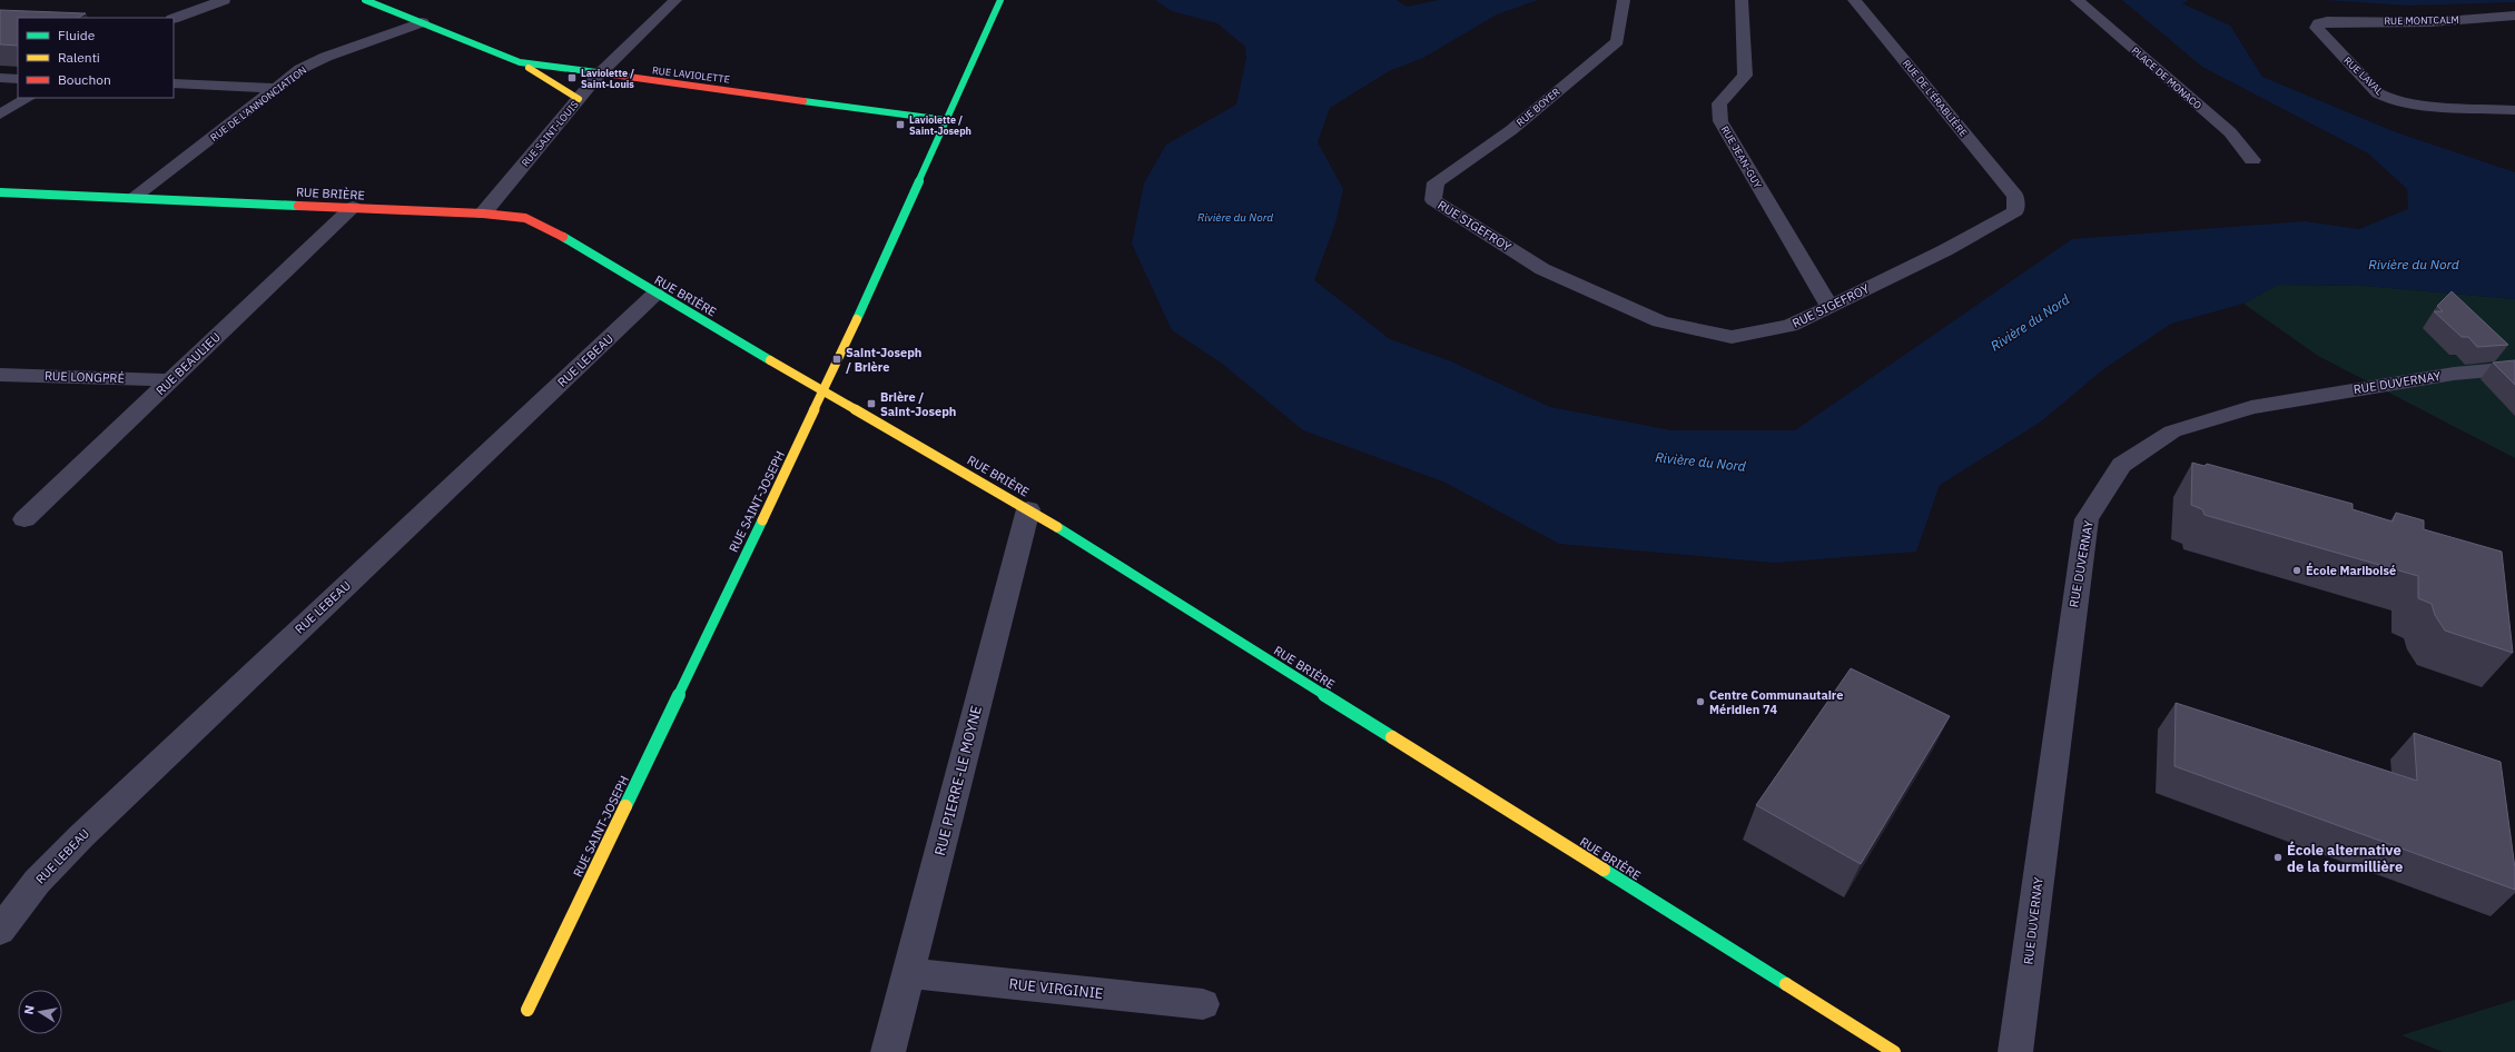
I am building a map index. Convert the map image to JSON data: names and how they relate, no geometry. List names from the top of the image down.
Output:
{
  "streets": {
    "street": [
      "RUE MONTCALM",
      "RUE LAVIOLETTE",
      "RUE LAVAL",
      "PLACE DE MONACO",
      "RUE DE L'ÉRABLIÈRE",
      "RUE DE L'ANNONCIATION",
      "RUE BOYER",
      "RUE SAINT-LOUIS",
      "RUE JEAN-GUY",
      "RUE BRIÈRE",
      "RUE SIGEFROY",
      "RUE LEBEAU",
      "RUE BEAULIEU",
      "RUE LONGPRÉ",
      "RUE DUVERNAY",
      "RUE SAINT-JOSEPH",
      "RUE PIERRE-LE MOYNE",
      "RUE VIRGINIE"
    ]
  },
  "crossings": [
    ["RUE MONTCALM", "RUE LAVAL"],
    ["RUE LAVIOLETTE", "RUE DE L'ANNONCIATION"],
    ["RUE LAVIOLETTE", "RUE SAINT-LOUIS"],
    ["RUE LAVIOLETTE", "RUE SAINT-JOSEPH"],
    ["RUE DE L'ÉRABLIÈRE", "RUE SIGEFROY"],
    ["RUE DE L'ANNONCIATION", "RUE BRIÈRE"],
    ["RUE BOYER", "RUE SIGEFROY"],
    ["RUE SAINT-LOUIS", "RUE BRIÈRE"],
    ["RUE JEAN-GUY", "RUE SIGEFROY"],
    ["RUE BRIÈRE", "RUE LEBEAU"],
    ["RUE BRIÈRE", "RUE BEAULIEU"],
    ["RUE BRIÈRE", "RUE SAINT-JOSEPH"],
    ["RUE BRIÈRE", "RUE PIERRE-LE MOYNE"],
    ["RUE BEAULIEU", "RUE LONGPRÉ"],
    ["RUE PIERRE-LE MOYNE", "RUE VIRGINIE"]
  ],
  "water": ["Rivière du Nord"],
  "places": {
    "transit": [
      "Laviolette / Saint-Louis",
      "Laviolette / Saint-Joseph",
      "Saint-Joseph / Brière",
      "Brière / Saint-Joseph"
    ],
    "other": ["École Mariboisé", "Centre Communautaire Méridien 74", "École alternative de la fourmillière"]
  },
  "legend": ["Fluide", "Ralenti", "Bouchon"],
  "north": "left"
}
